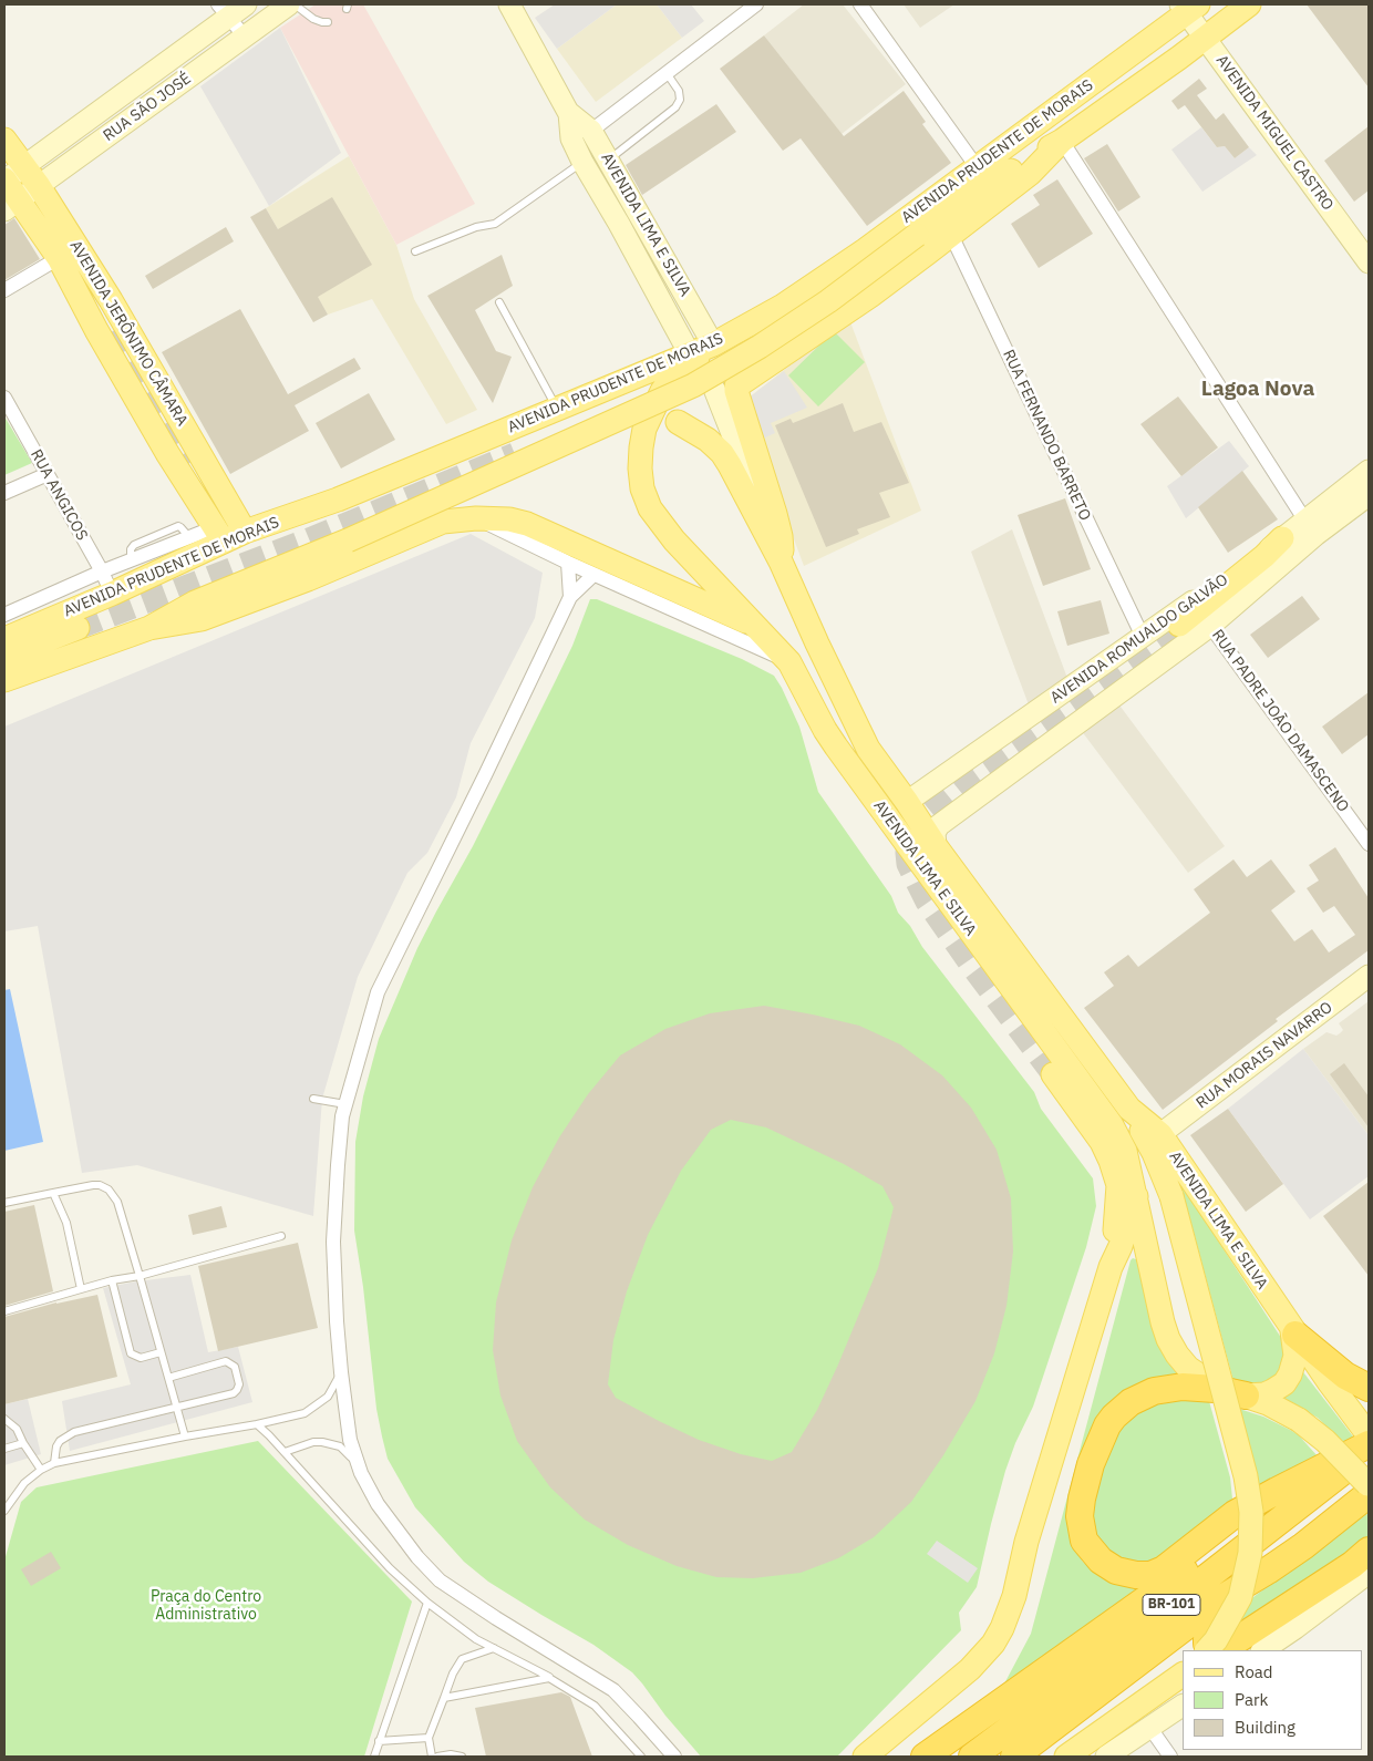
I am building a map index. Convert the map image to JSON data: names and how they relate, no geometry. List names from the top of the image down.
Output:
{
  "streets": {
    "highway": ["BR-101"],
    "main road": [
      "RUA SÃO JOSÉ",
      "AVENIDA MIGUEL CASTRO",
      "AVENIDA PRUDENTE DE MORAIS",
      "AVENIDA LIMA E SILVA",
      "AVENIDA JERÔNIMO CÂMARA",
      "AVENIDA ROMUALDO GALVÃO",
      "RUA MORAIS NAVARRO"
    ],
    "street": ["RUA FERNANDO BARRETO", "RUA ANGICOS", "RUA PADRE JOÃO DAMASCENO"]
  },
  "crossings": [
    ["RUA SÃO JOSÉ", "AVENIDA JERÔNIMO CÂMARA"],
    ["AVENIDA MIGUEL CASTRO", "AVENIDA PRUDENTE DE MORAIS"],
    ["AVENIDA PRUDENTE DE MORAIS", "AVENIDA LIMA E SILVA"],
    ["AVENIDA PRUDENTE DE MORAIS", "AVENIDA JERÔNIMO CÂMARA"],
    ["AVENIDA PRUDENTE DE MORAIS", "RUA ANGICOS"],
    ["AVENIDA LIMA E SILVA", "AVENIDA ROMUALDO GALVÃO"],
    ["AVENIDA LIMA E SILVA", "RUA MORAIS NAVARRO"],
    ["AVENIDA LIMA E SILVA", "BR-101"],
    ["RUA FERNANDO BARRETO", "AVENIDA ROMUALDO GALVÃO"],
    ["AVENIDA ROMUALDO GALVÃO", "RUA PADRE JOÃO DAMASCENO"]
  ],
  "districts": ["Lagoa Nova"],
  "parks": ["Praça do Centro Administrativo"],
  "legend": ["Road", "Park", "Building"]
}
